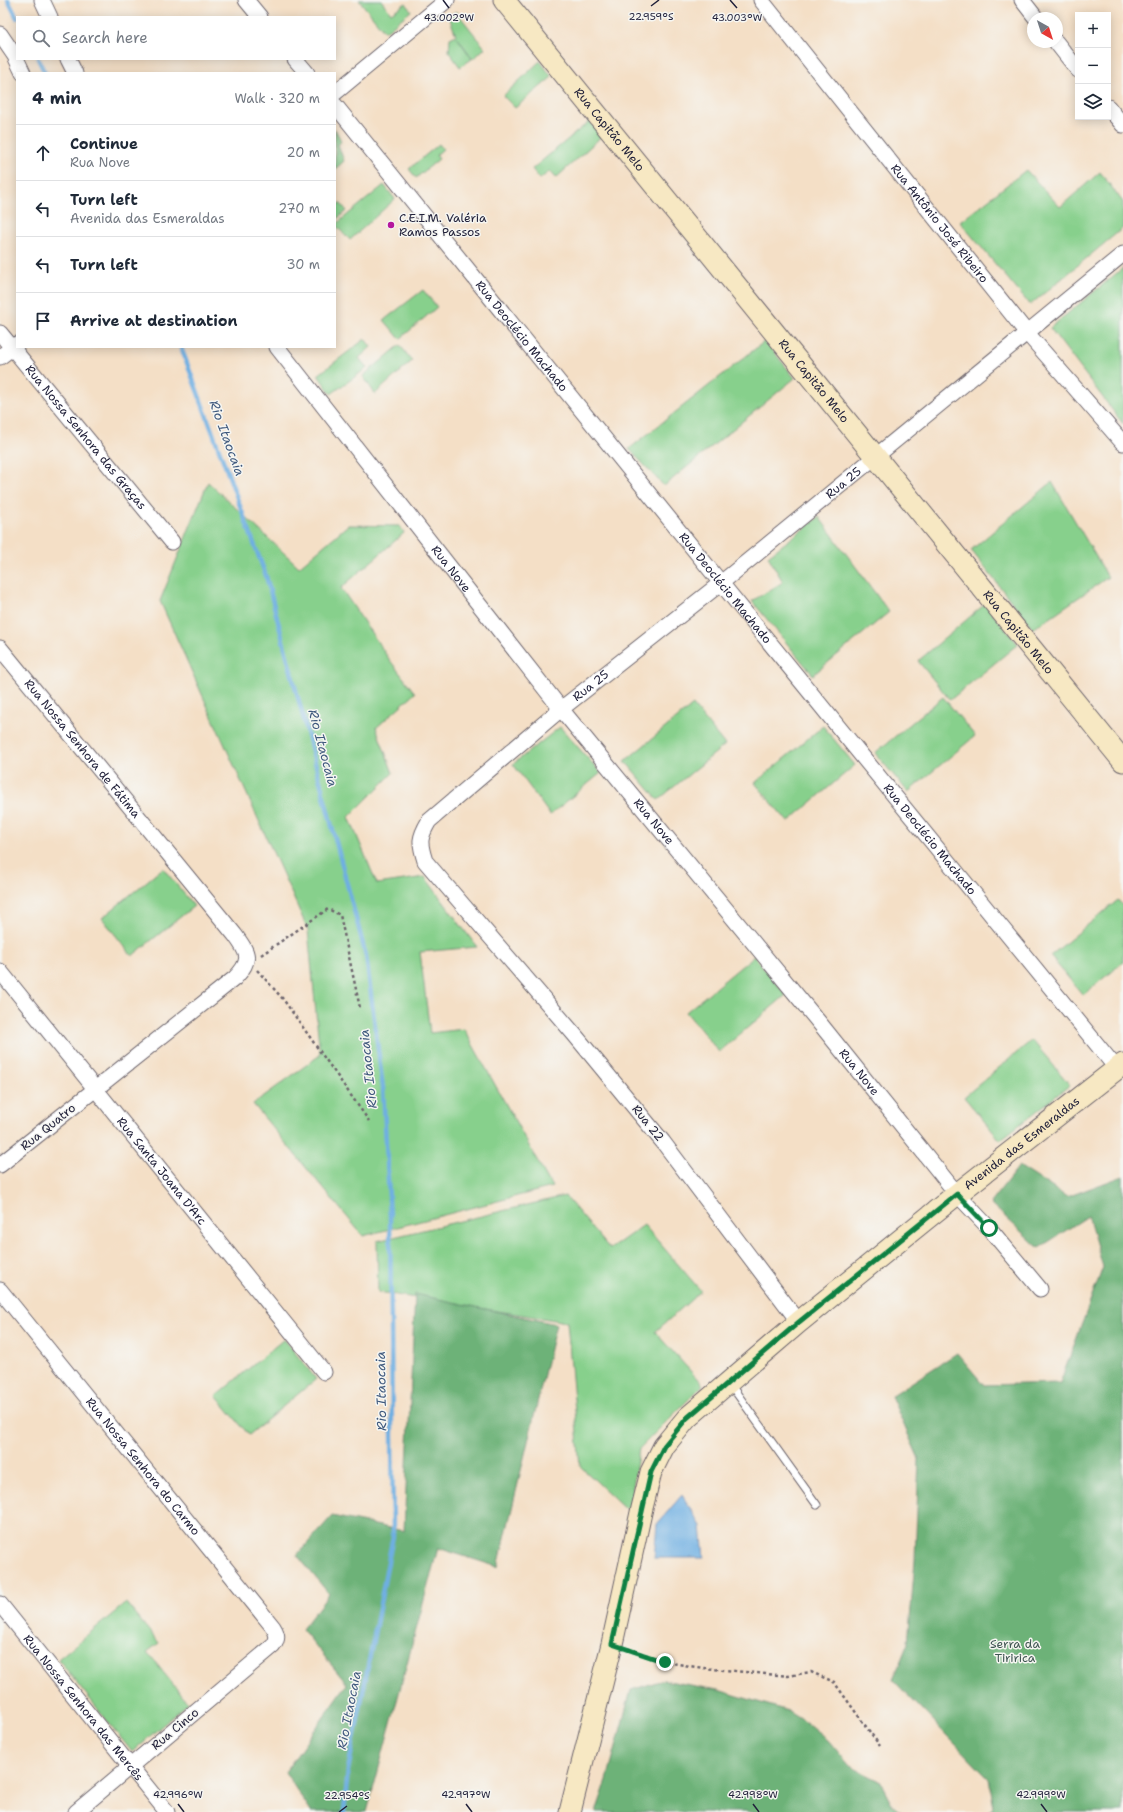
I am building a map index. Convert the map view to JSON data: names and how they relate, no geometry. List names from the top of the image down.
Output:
{
  "streets": {
    "main road": ["Rua Capitão Melo", "Avenida das Esmeraldas"],
    "street": [
      "Rua Antônio José Ribeiro",
      "Rua Deoclécio Machado",
      "Rua Nossa Senhora das Graças",
      "Rua 25",
      "Rua Nove",
      "Rua Nossa Senhora de Fátima",
      "Rua 22",
      "Rua Quatro",
      "Rua Santa Joana D'Arc",
      "Rua Nossa Senhora do Carmo",
      "Rua Nossa Senhora das Mercês",
      "Rua Cinco"
    ]
  },
  "crossings": [
    ["Rua Capitão Melo", "Rua 25"],
    ["Rua Antônio José Ribeiro", "Rua 25"],
    ["Rua Deoclécio Machado", "Rua 25"],
    ["Rua Deoclécio Machado", "Avenida das Esmeraldas"],
    ["Rua 25", "Rua Nove"],
    ["Rua 25", "Rua 22"],
    ["Rua Nove", "Avenida das Esmeraldas"],
    ["Rua Nossa Senhora de Fátima", "Rua Quatro"],
    ["Rua 22", "Avenida das Esmeraldas"],
    ["Rua Quatro", "Rua Santa Joana D'Arc"],
    ["Rua Nossa Senhora do Carmo", "Rua Cinco"],
    ["Rua Nossa Senhora das Mercês", "Rua Cinco"]
  ],
  "water": ["Rio Itaocaia"],
  "parks": ["Serra da Tiririca"],
  "places": ["C.E.I.M. Valéria Ramos Passos"],
  "north": "bottom right",
  "page": {
    "map_buttons": ["+", "−"],
    "search": "Search here",
    "heading": ["4 min", "Walk · 320 m"],
    "list": [
      ["Continue", "Rua Nove", "20 m"],
      ["Turn left", "Avenida das Esmeraldas", "270 m"],
      ["Turn left", "30 m"],
      "Arrive at destination"
    ]
  },
  "coordinates": [
    "22.959°S",
    "43.003°W",
    "43.002°W",
    "42.996°W",
    "42.997°W",
    "42.998°W",
    "42.999°W",
    "22.954°S"
  ]
}
